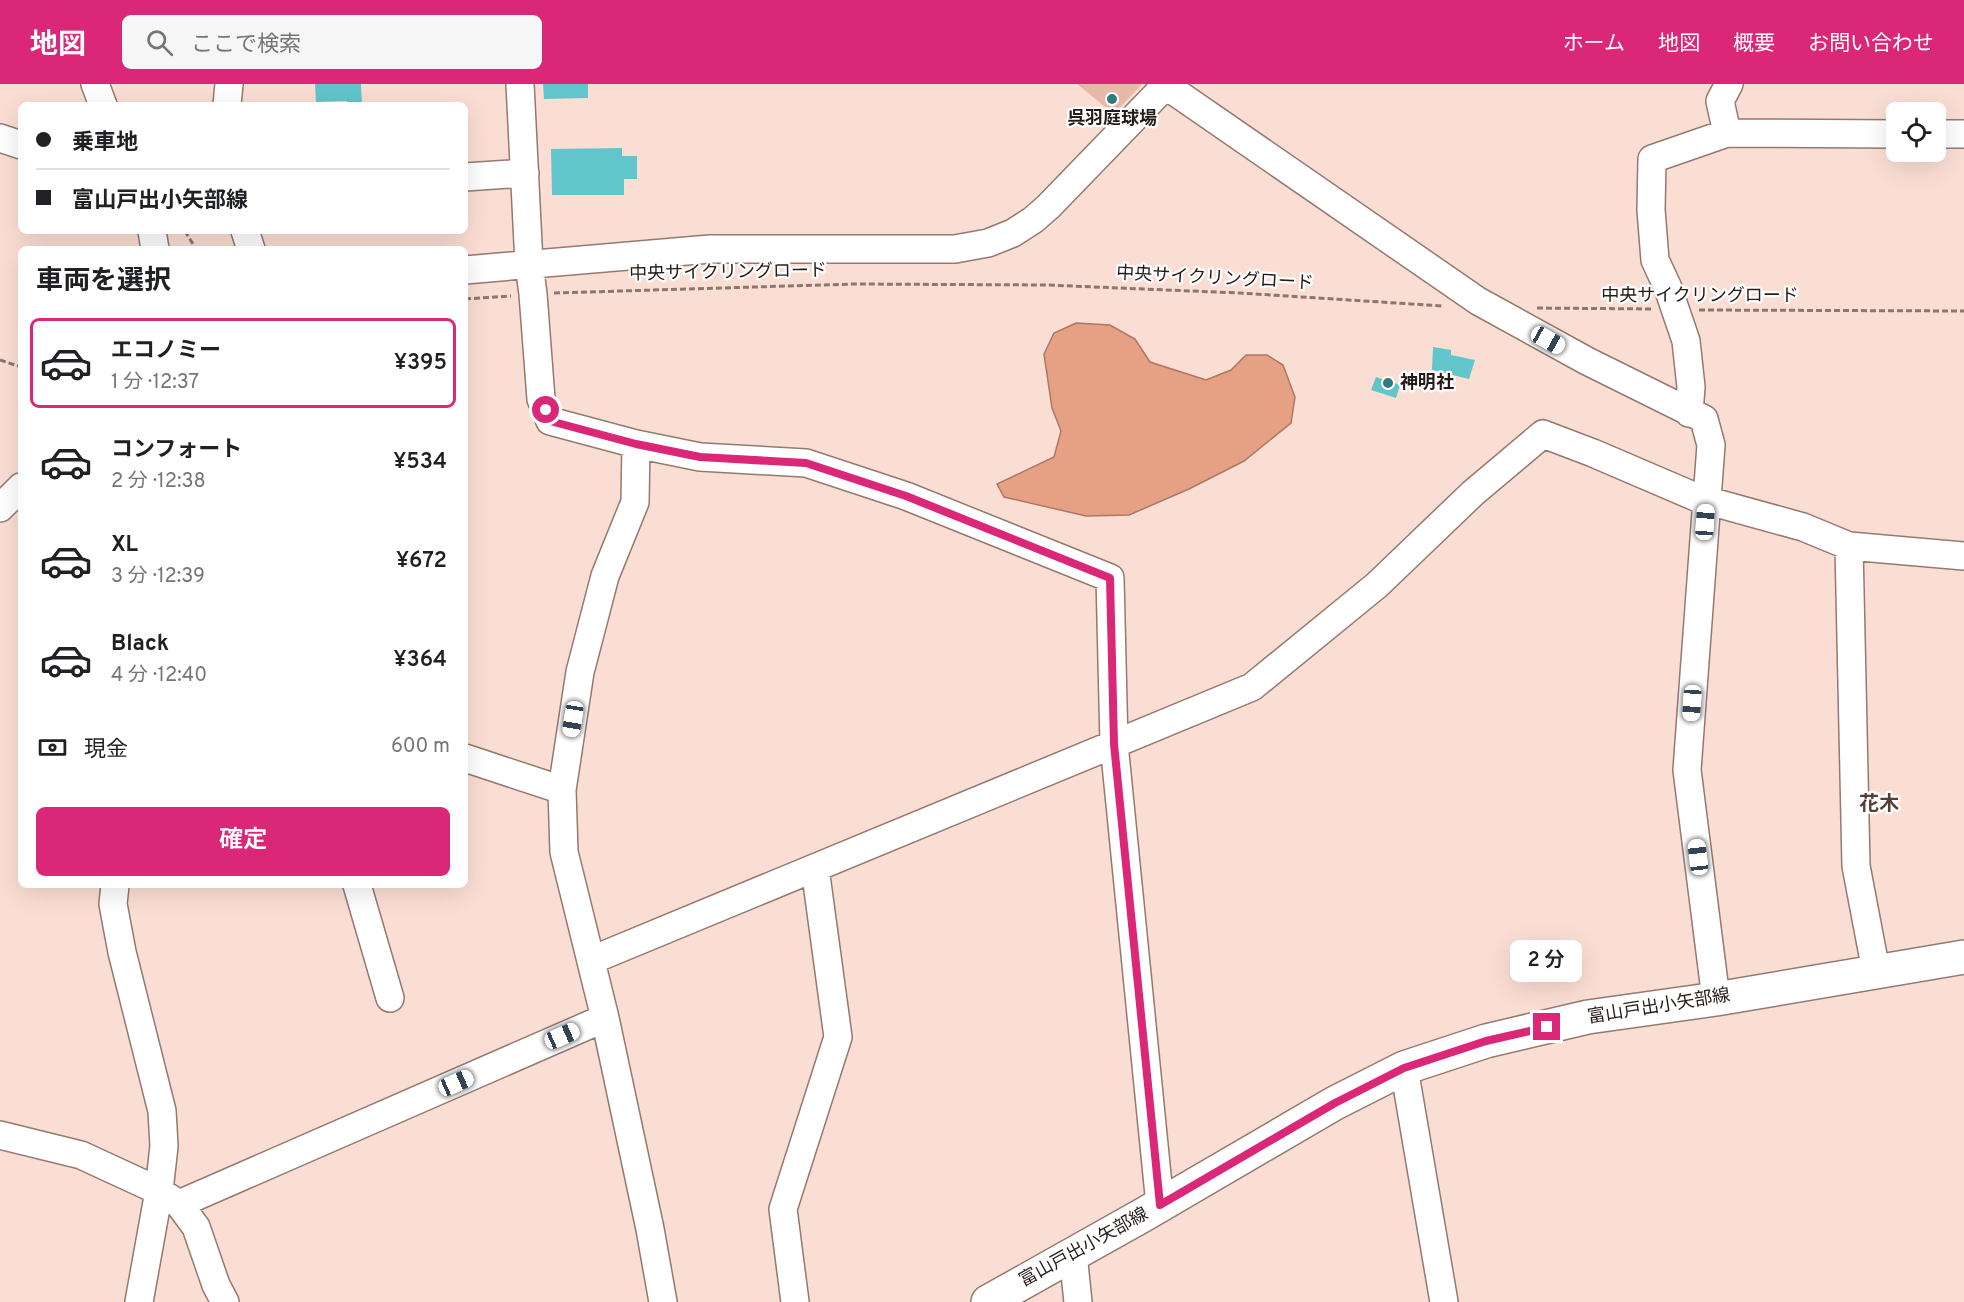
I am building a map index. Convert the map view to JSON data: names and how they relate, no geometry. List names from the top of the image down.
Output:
{
  "streets": {
    "main road": ["富山戸出小矢部線"],
    "path": ["中央サイクリングロード"]
  },
  "districts": ["花木"],
  "places": ["呉羽庭球場", "神明社"],
  "page": {
    "header": "地図",
    "search": "ここで検索",
    "nav": [
      "ホーム",
      "地図",
      "概要",
      "お問い合わせ"
    ],
    "banner": ["乗車地", "富山戸出小矢部線"],
    "heading": "車両を選択",
    "list": [
      {
        "name": "エコノミー",
        "note": "1 分 · 12:37",
        "value": "¥395"
      },
      {
        "name": "コンフォート",
        "note": "2 分 · 12:38",
        "value": "¥534"
      },
      {
        "name": "XL",
        "note": "3 分 · 12:39",
        "value": "¥672"
      },
      {
        "name": "Black",
        "note": "4 分 · 12:40",
        "value": "¥364"
      }
    ],
    "pay": ["現金", "600 m"],
    "buttons": "確定",
    "bubble": "2 分"
  }
}
